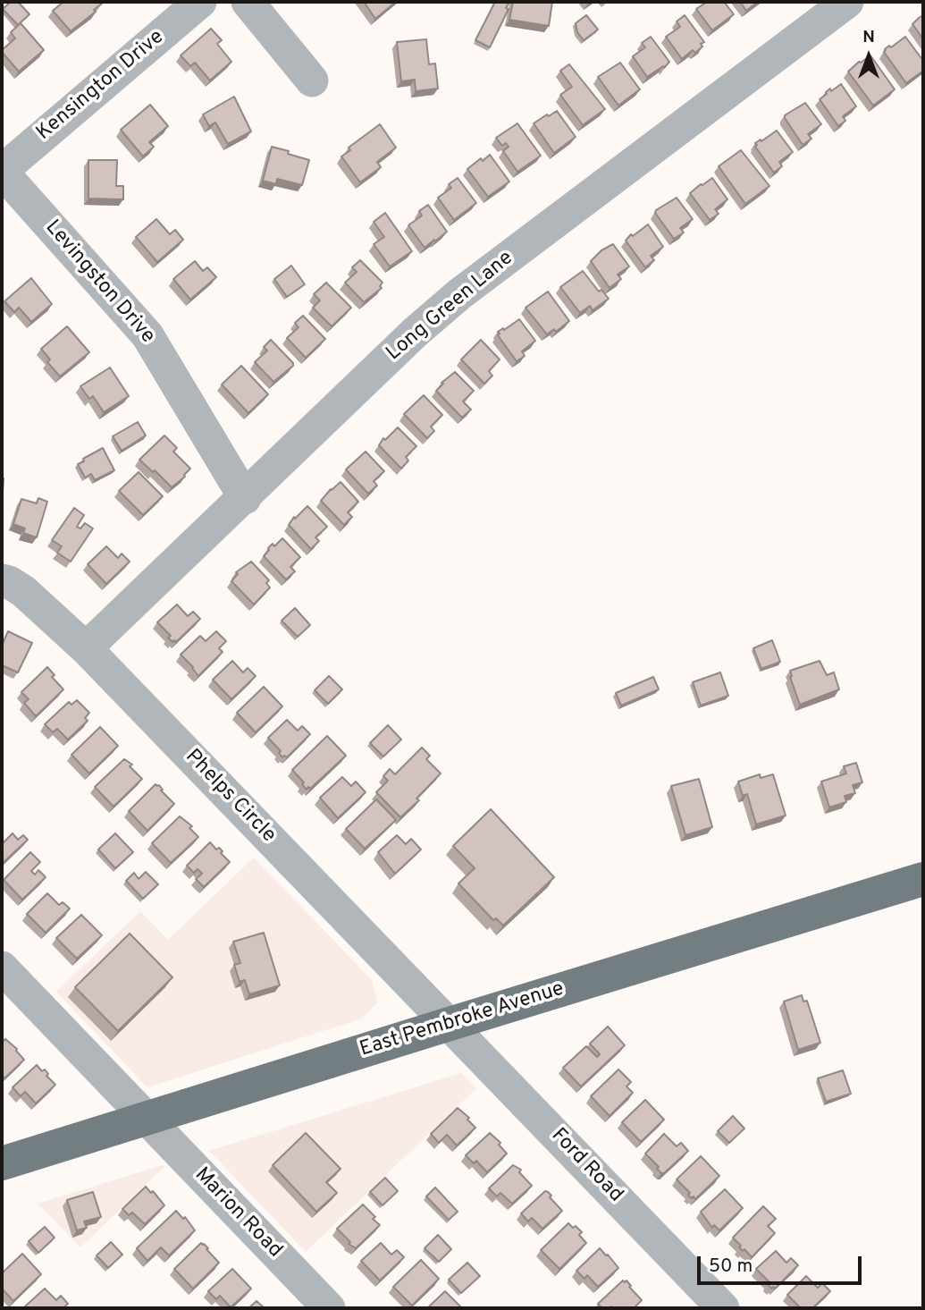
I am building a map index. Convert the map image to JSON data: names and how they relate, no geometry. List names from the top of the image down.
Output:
{
  "streets": {
    "main road": ["East Pembroke Avenue"],
    "street": [
      "Kensington Drive",
      "Levingston Drive",
      "Long Green Lane",
      "Phelps Circle",
      "Ford Road",
      "Marion Road"
    ]
  },
  "crossings": [
    ["Kensington Drive", "Levingston Drive"],
    ["Levingston Drive", "Long Green Lane"],
    ["Long Green Lane", "Phelps Circle"],
    ["Phelps Circle", "East Pembroke Avenue"],
    ["Phelps Circle", "Ford Road"],
    ["East Pembroke Avenue", "Ford Road"],
    ["East Pembroke Avenue", "Marion Road"]
  ],
  "scale_bar": "50 m",
  "north": "top"
}
